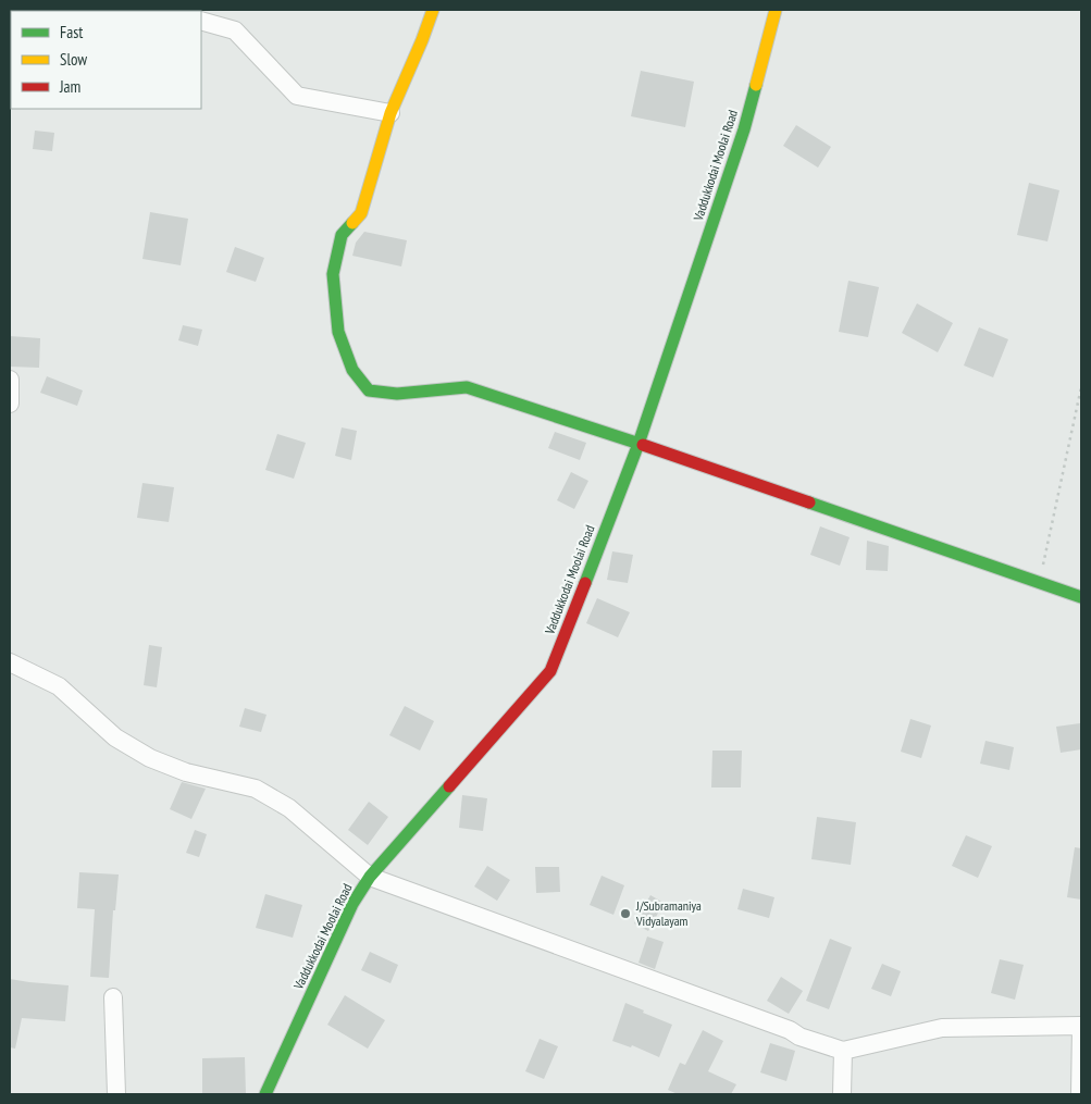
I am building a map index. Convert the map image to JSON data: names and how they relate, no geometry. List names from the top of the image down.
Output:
{
  "streets": {
    "street": ["Vaddukkodai Moolai Road"]
  },
  "places": ["J/Subramaniya Vidyalayam"],
  "legend": ["Fast", "Slow", "Jam"]
}
